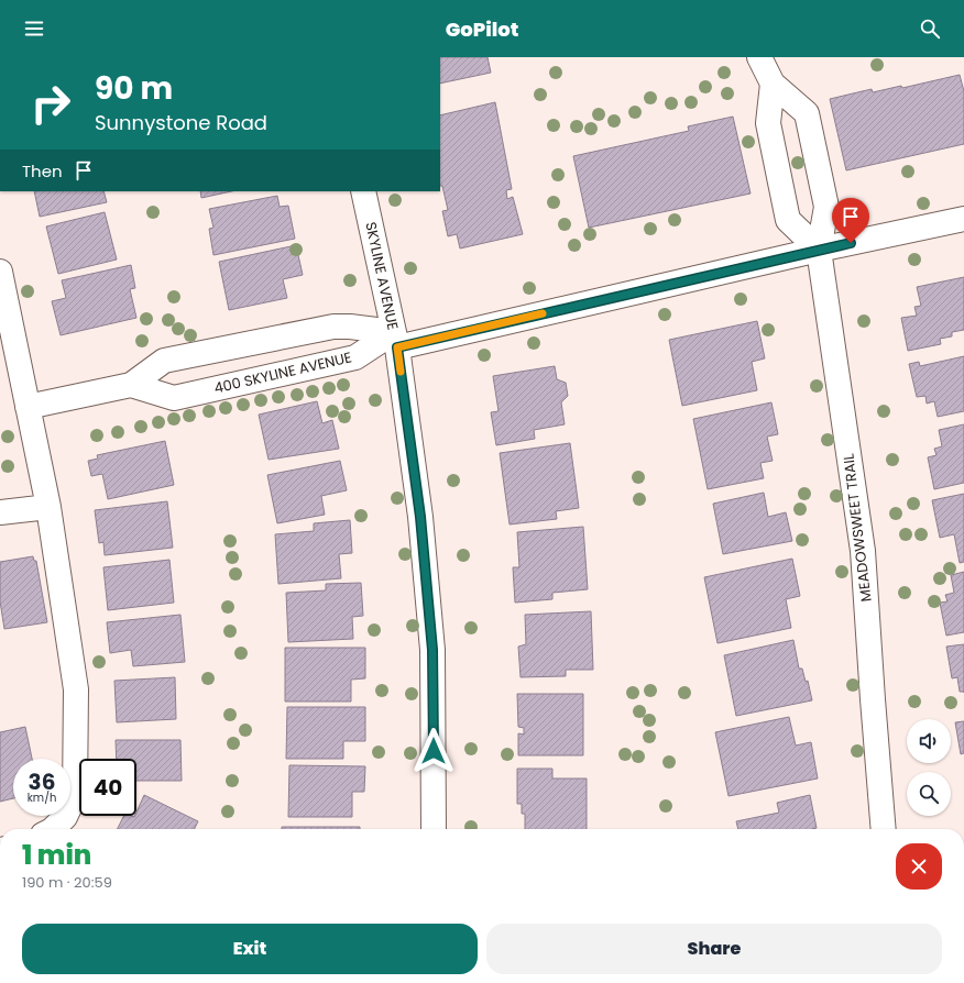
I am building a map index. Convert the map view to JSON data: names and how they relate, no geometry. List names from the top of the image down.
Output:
{
  "streets": {
    "street": ["SKYLINE AVENUE", "400 SKYLINE AVENUE", "MEADOWSWEET TRAIL"]
  },
  "crossings": [
    ["SKYLINE AVENUE", "400 SKYLINE AVENUE"]
  ],
  "page": {
    "header": "GoPilot",
    "turn": ["90 m", "Sunnystone Road"],
    "then": "Then",
    "speed": "36 km/h",
    "limit": "40",
    "heading": ["1 min", "190 m · 20:59"],
    "buttons": ["Exit", "Share"]
  }
}
